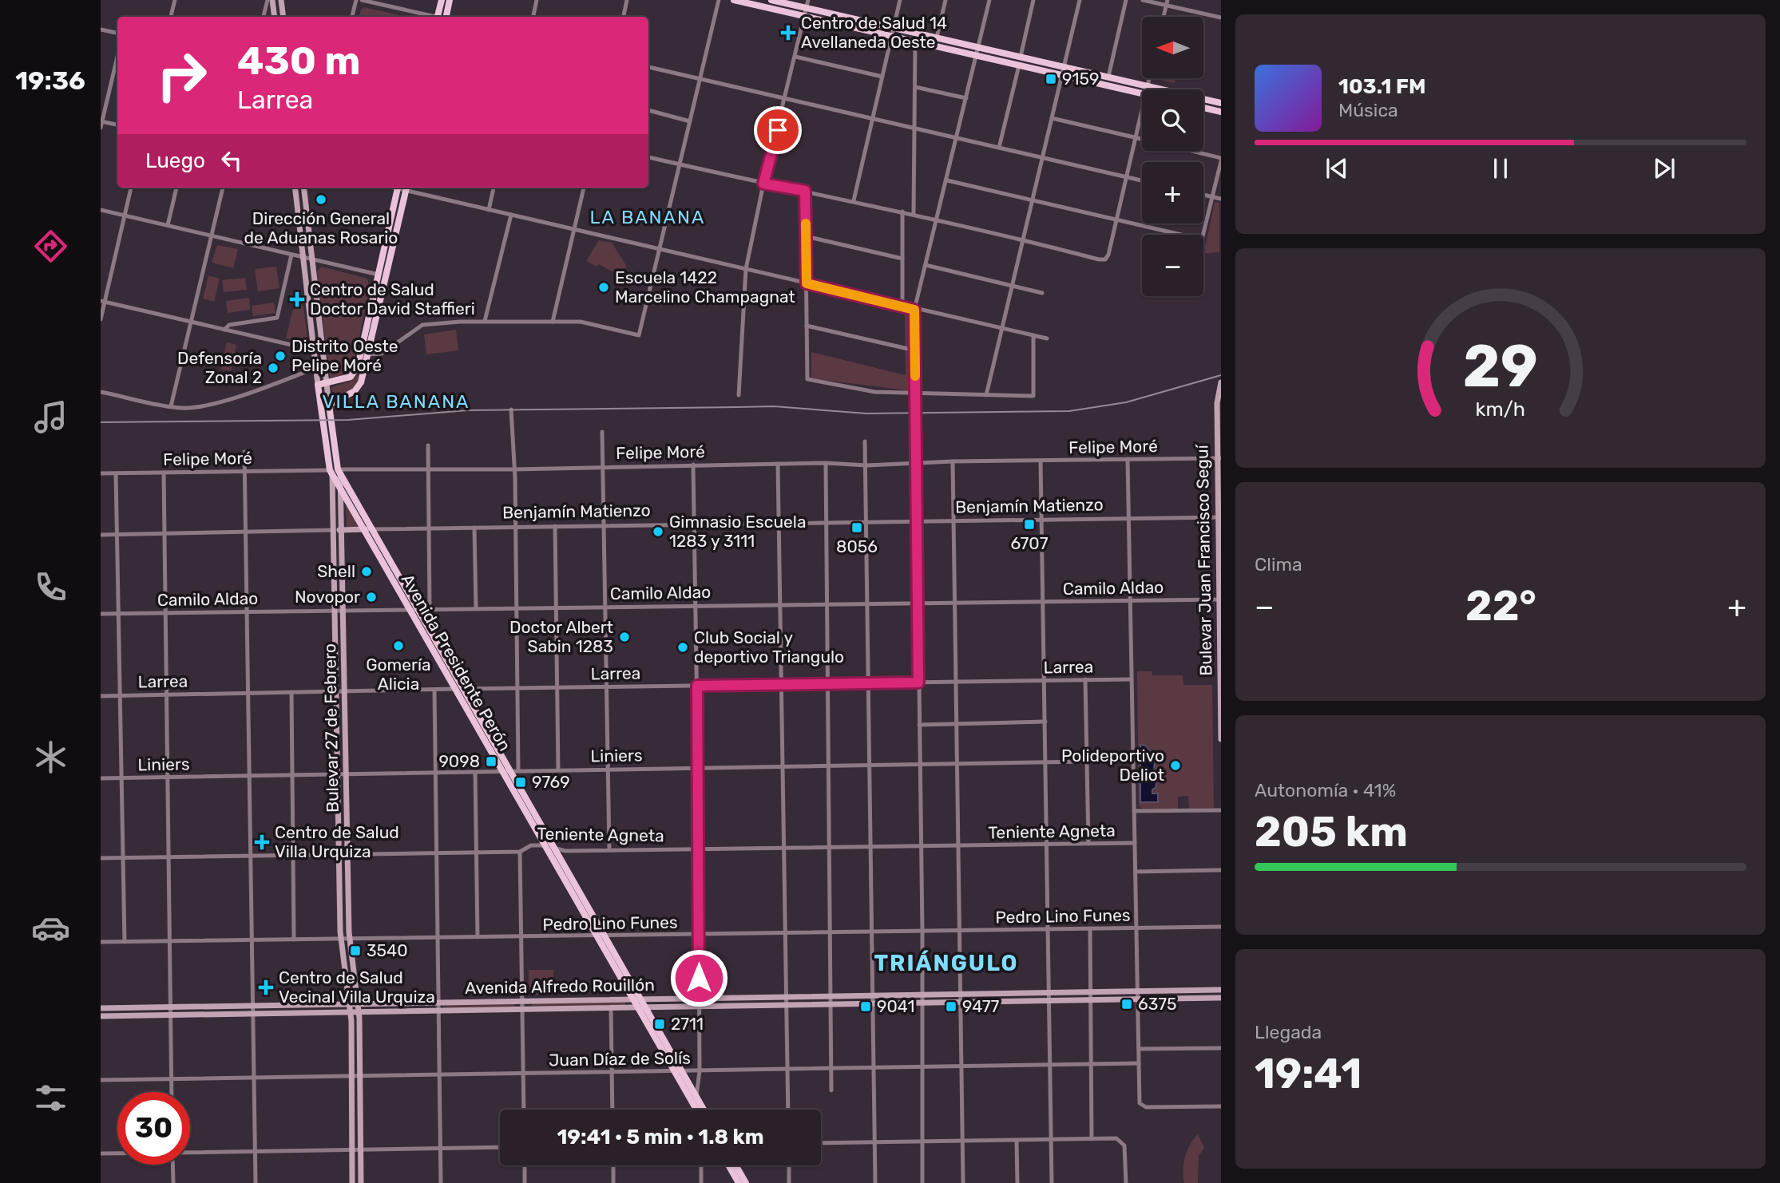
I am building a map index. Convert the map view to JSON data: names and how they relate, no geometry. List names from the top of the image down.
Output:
{
  "streets": {
    "main road": [
      "Benjamín Matienzo",
      "Bulevar Juan Francisco Seguí",
      "Avenida Presidente Perón",
      "Bulevar 27 de Febrero",
      "Avenida Alfredo Rouillón"
    ],
    "street": [
      "Felipe Moré",
      "Camilo Aldao",
      "Larrea",
      "Liniers",
      "Teniente Agneta",
      "Pedro Lino Funes",
      "Juan Díaz de Solís"
    ]
  },
  "crossings": [
    ["Felipe Moré", "Bulevar Juan Francisco Seguí"],
    ["Felipe Moré", "Avenida Presidente Perón"],
    ["Felipe Moré", "Bulevar 27 de Febrero"],
    ["Benjamín Matienzo", "Bulevar Juan Francisco Seguí"],
    ["Benjamín Matienzo", "Avenida Presidente Perón"],
    ["Benjamín Matienzo", "Bulevar 27 de Febrero"],
    ["Bulevar Juan Francisco Seguí", "Camilo Aldao"],
    ["Camilo Aldao", "Avenida Presidente Perón"],
    ["Camilo Aldao", "Bulevar 27 de Febrero"],
    ["Avenida Presidente Perón", "Larrea"],
    ["Avenida Presidente Perón", "Bulevar 27 de Febrero"],
    ["Avenida Presidente Perón", "Liniers"],
    ["Avenida Presidente Perón", "Teniente Agneta"],
    ["Avenida Presidente Perón", "Pedro Lino Funes"],
    ["Avenida Presidente Perón", "Avenida Alfredo Rouillón"],
    ["Avenida Presidente Perón", "Juan Díaz de Solís"],
    ["Larrea", "Bulevar 27 de Febrero"],
    ["Bulevar 27 de Febrero", "Liniers"],
    ["Bulevar 27 de Febrero", "Teniente Agneta"],
    ["Bulevar 27 de Febrero", "Pedro Lino Funes"],
    ["Bulevar 27 de Febrero", "Avenida Alfredo Rouillón"],
    ["Bulevar 27 de Febrero", "Juan Díaz de Solís"]
  ],
  "districts": ["LA BANANA", "VILLA BANANA", "TRIÁNGULO"],
  "places": {
    "health": [
      "Centro de Salud 14 Avellaneda Oeste",
      "Centro de Salud Doctor David Staffieri",
      "Centro de Salud Villa Urquiza",
      "Centro de Salud Vecinal Villa Urquiza"
    ],
    "transit": [
      "9159",
      "6707",
      "8056",
      "9098",
      "9769",
      "3540",
      "6375",
      "9041",
      "9477",
      "2711"
    ],
    "other": [
      "Dirección General de Aduanas Rosario",
      "Escuela 1422 Marcelino Champagnat",
      "Distrito Oeste Pelipe Moré",
      "Defensoría Zonal 2",
      "Gimnasio Escuela 1283 y 3111",
      "Shell",
      "Novopor",
      "Doctor Albert Sabin 1283",
      "Gomería Alicia",
      "Club Social y deportivo Triangulo",
      "Polideportivo Deliot"
    ]
  },
  "north": "left",
  "page": {
    "tabs": "19:36",
    "map_buttons": ["+", "−"],
    "turn": ["430 m", "Larrea"],
    "song": ["103.1 FM", "Música"],
    "then": "Luego",
    "tile": [
      "Clima",
      ["Autonomía · 41%", "205 km"],
      ["Llegada", "19:41"]
    ],
    "heat": ["−", "22°", "+"],
    "limit": "30",
    "trip": "19:41 · 5 min · 1.8 km",
    "gauge": ["29", "km/h"]
  }
}
